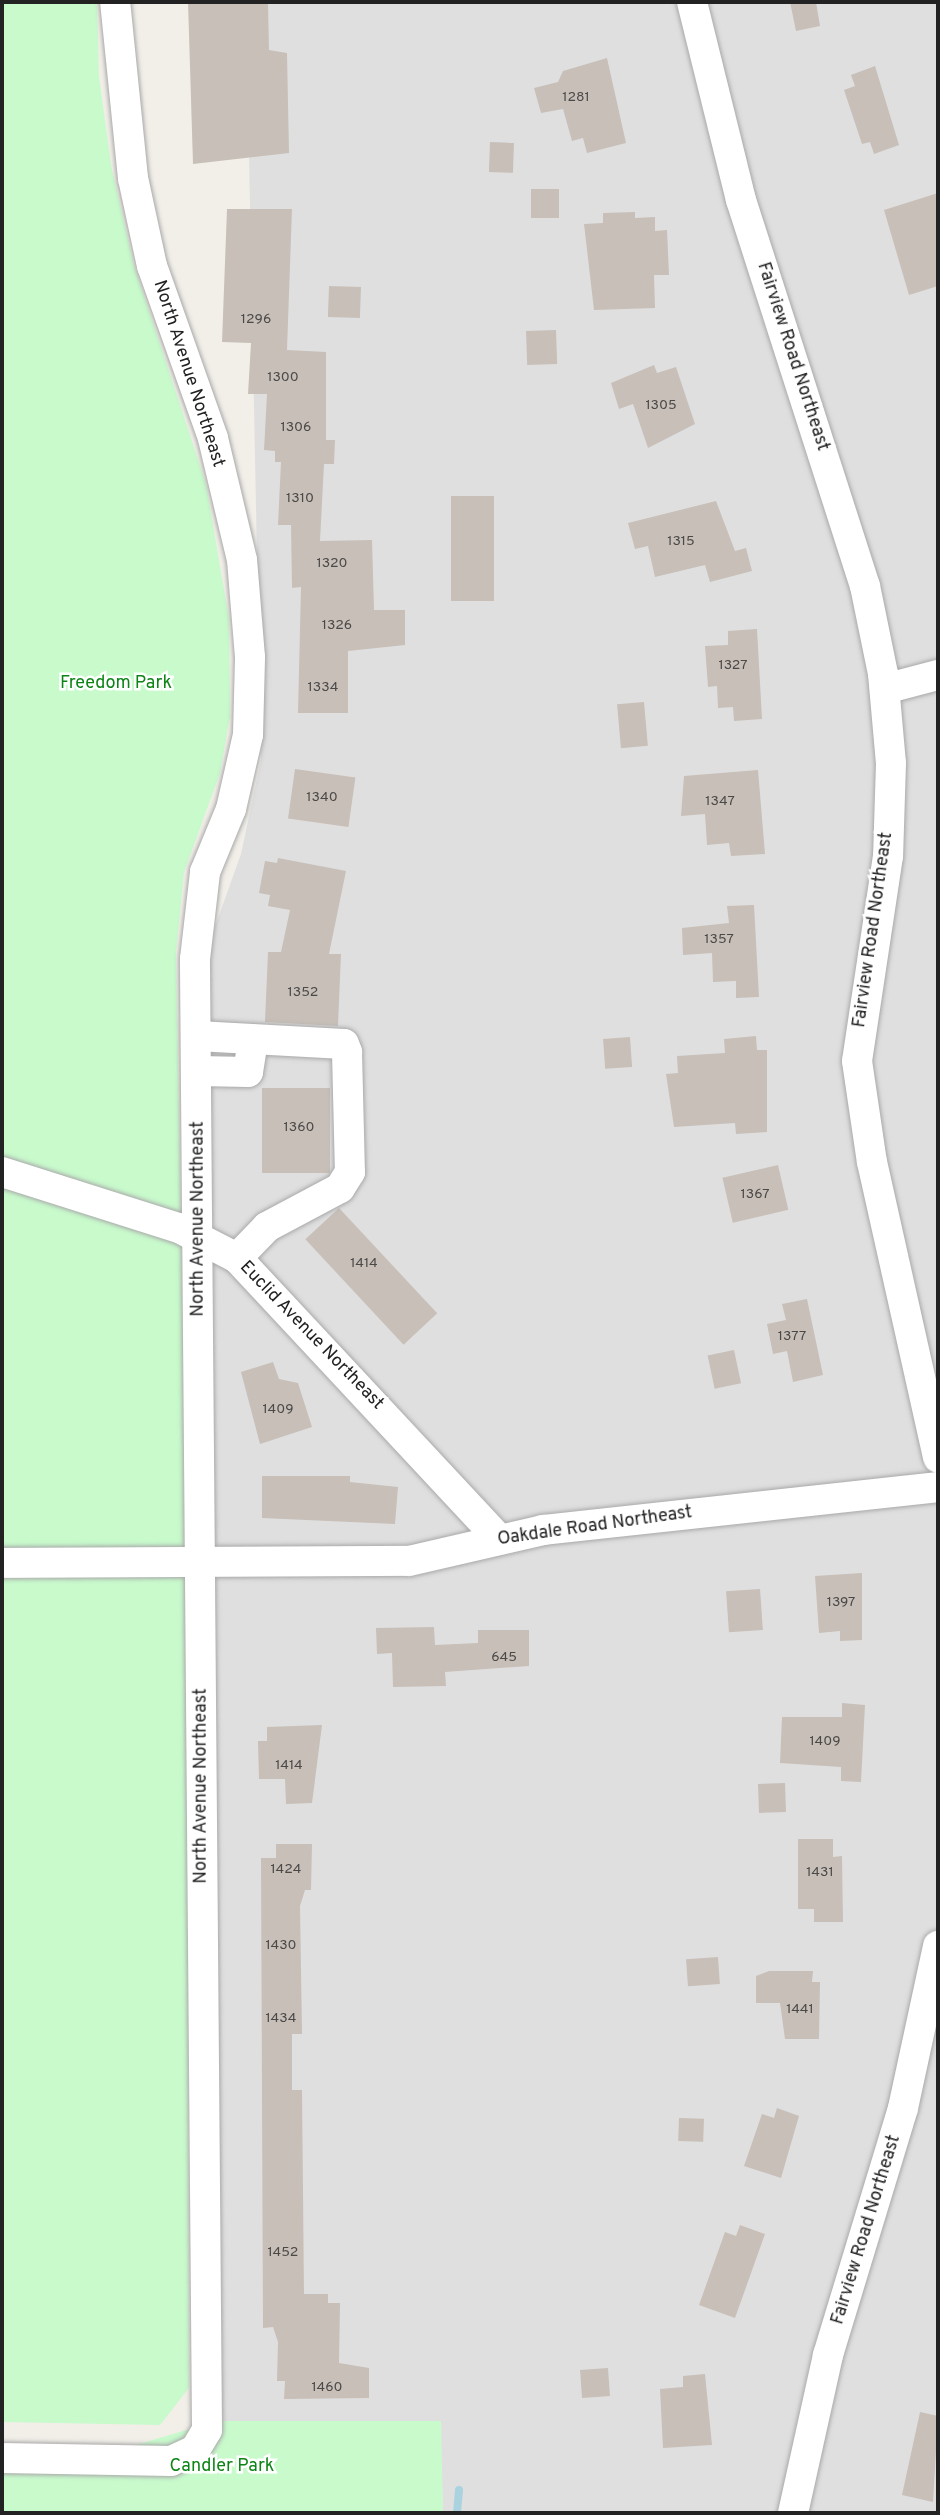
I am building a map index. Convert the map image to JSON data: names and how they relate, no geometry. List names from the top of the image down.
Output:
{
  "streets": {
    "street": [
      "Fairview Road Northeast",
      "North Avenue Northeast",
      "Euclid Avenue Northeast",
      "Oakdale Road Northeast"
    ]
  },
  "crossings": [
    ["North Avenue Northeast", "Euclid Avenue Northeast"],
    ["North Avenue Northeast", "Oakdale Road Northeast"],
    ["Euclid Avenue Northeast", "Oakdale Road Northeast"]
  ],
  "parks": ["Freedom Park", "Candler Park"],
  "house_numbers": [
    "1281",
    "1296",
    "1300",
    "1305",
    "1306",
    "1310",
    "1315",
    "1320",
    "1326",
    "1327",
    "1334",
    "1340",
    "1347",
    "1357",
    "1352",
    "1360",
    "1367",
    "1414",
    "1377",
    "1409",
    "1397",
    "645",
    "1409",
    "1414",
    "1424",
    "1431",
    "1430",
    "1441",
    "1434",
    "1452",
    "1460"
  ]
}
